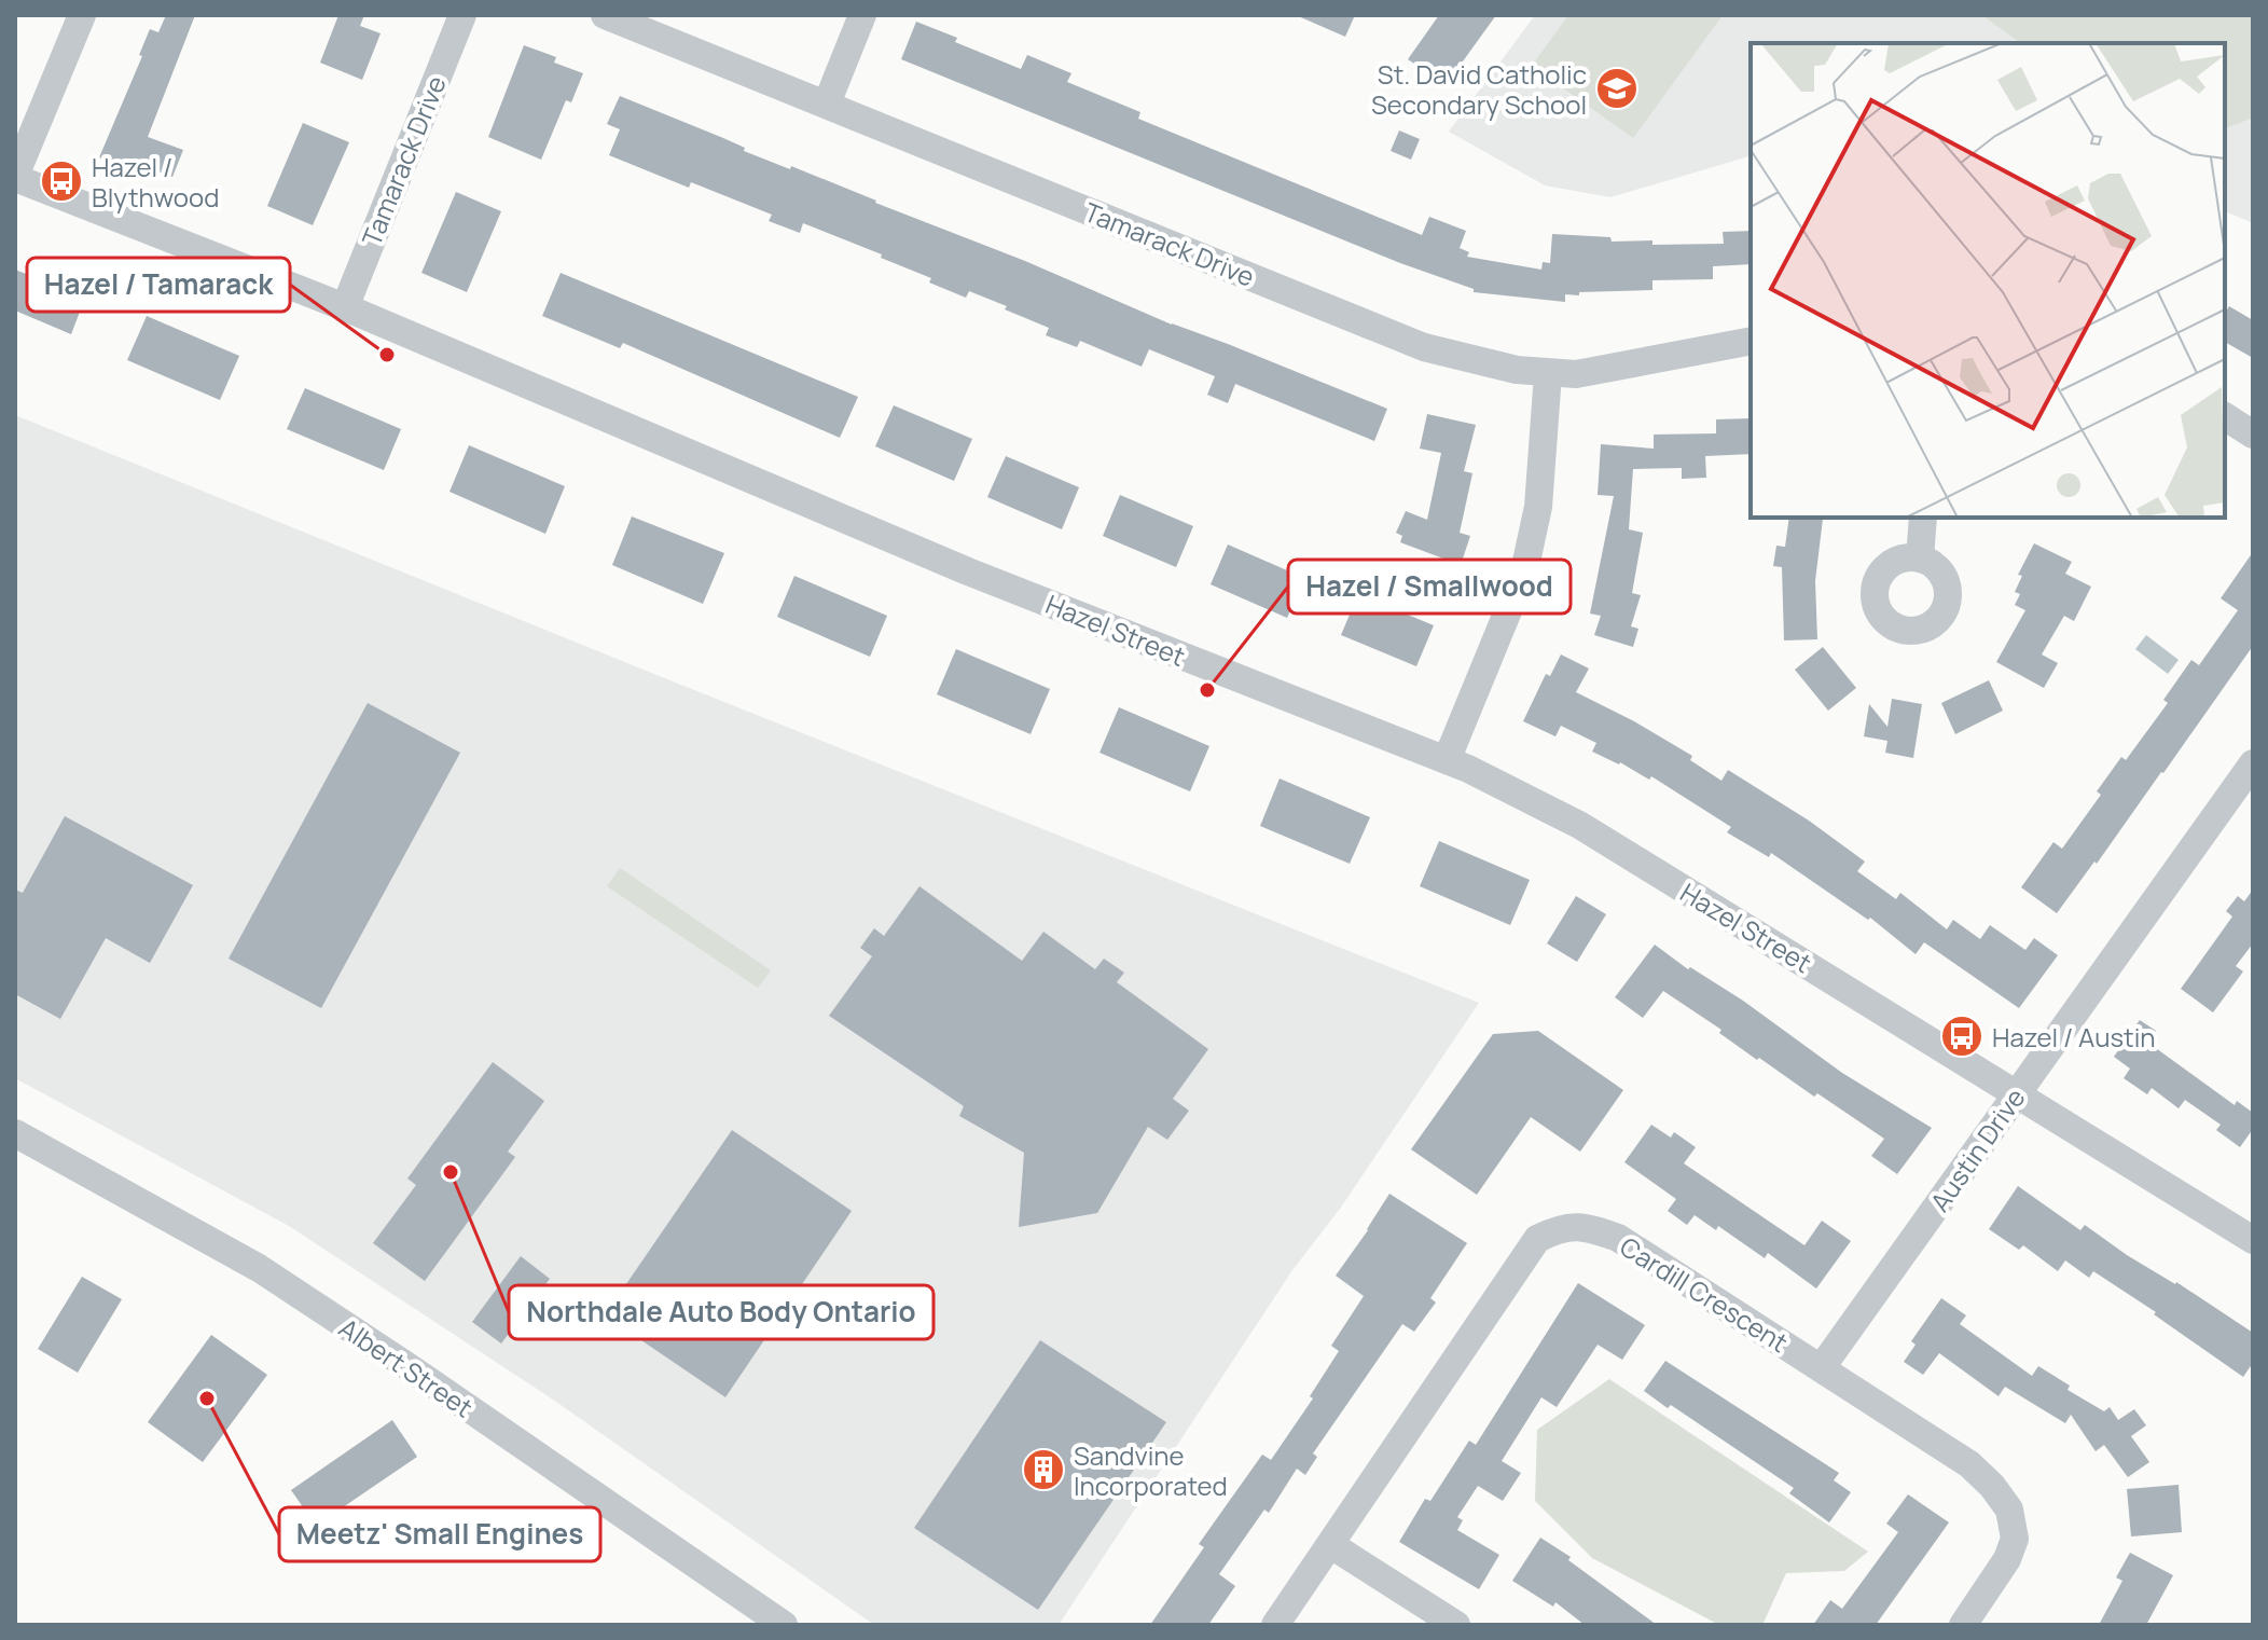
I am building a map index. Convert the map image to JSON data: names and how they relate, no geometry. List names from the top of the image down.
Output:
{
  "streets": {
    "street": [
      "Tamarack Drive",
      "Hazel Street",
      "Austin Drive",
      "Cardill Crescent",
      "Albert Street"
    ]
  },
  "crossings": [
    ["Tamarack Drive", "Hazel Street"],
    ["Hazel Street", "Austin Drive"],
    ["Austin Drive", "Cardill Crescent"]
  ],
  "places": {
    "school or university": ["St. David Catholic Secondary School"],
    "bus stop": ["Hazel / Blythwood", "Hazel / Austin"],
    "other": [
      "Hazel / Tamarack",
      "Hazel / Smallwood",
      "Northdale Auto Body Ontario",
      "Meetz' Small Engines"
    ],
    "building": ["Sandvine Incorporated"]
  }
}
